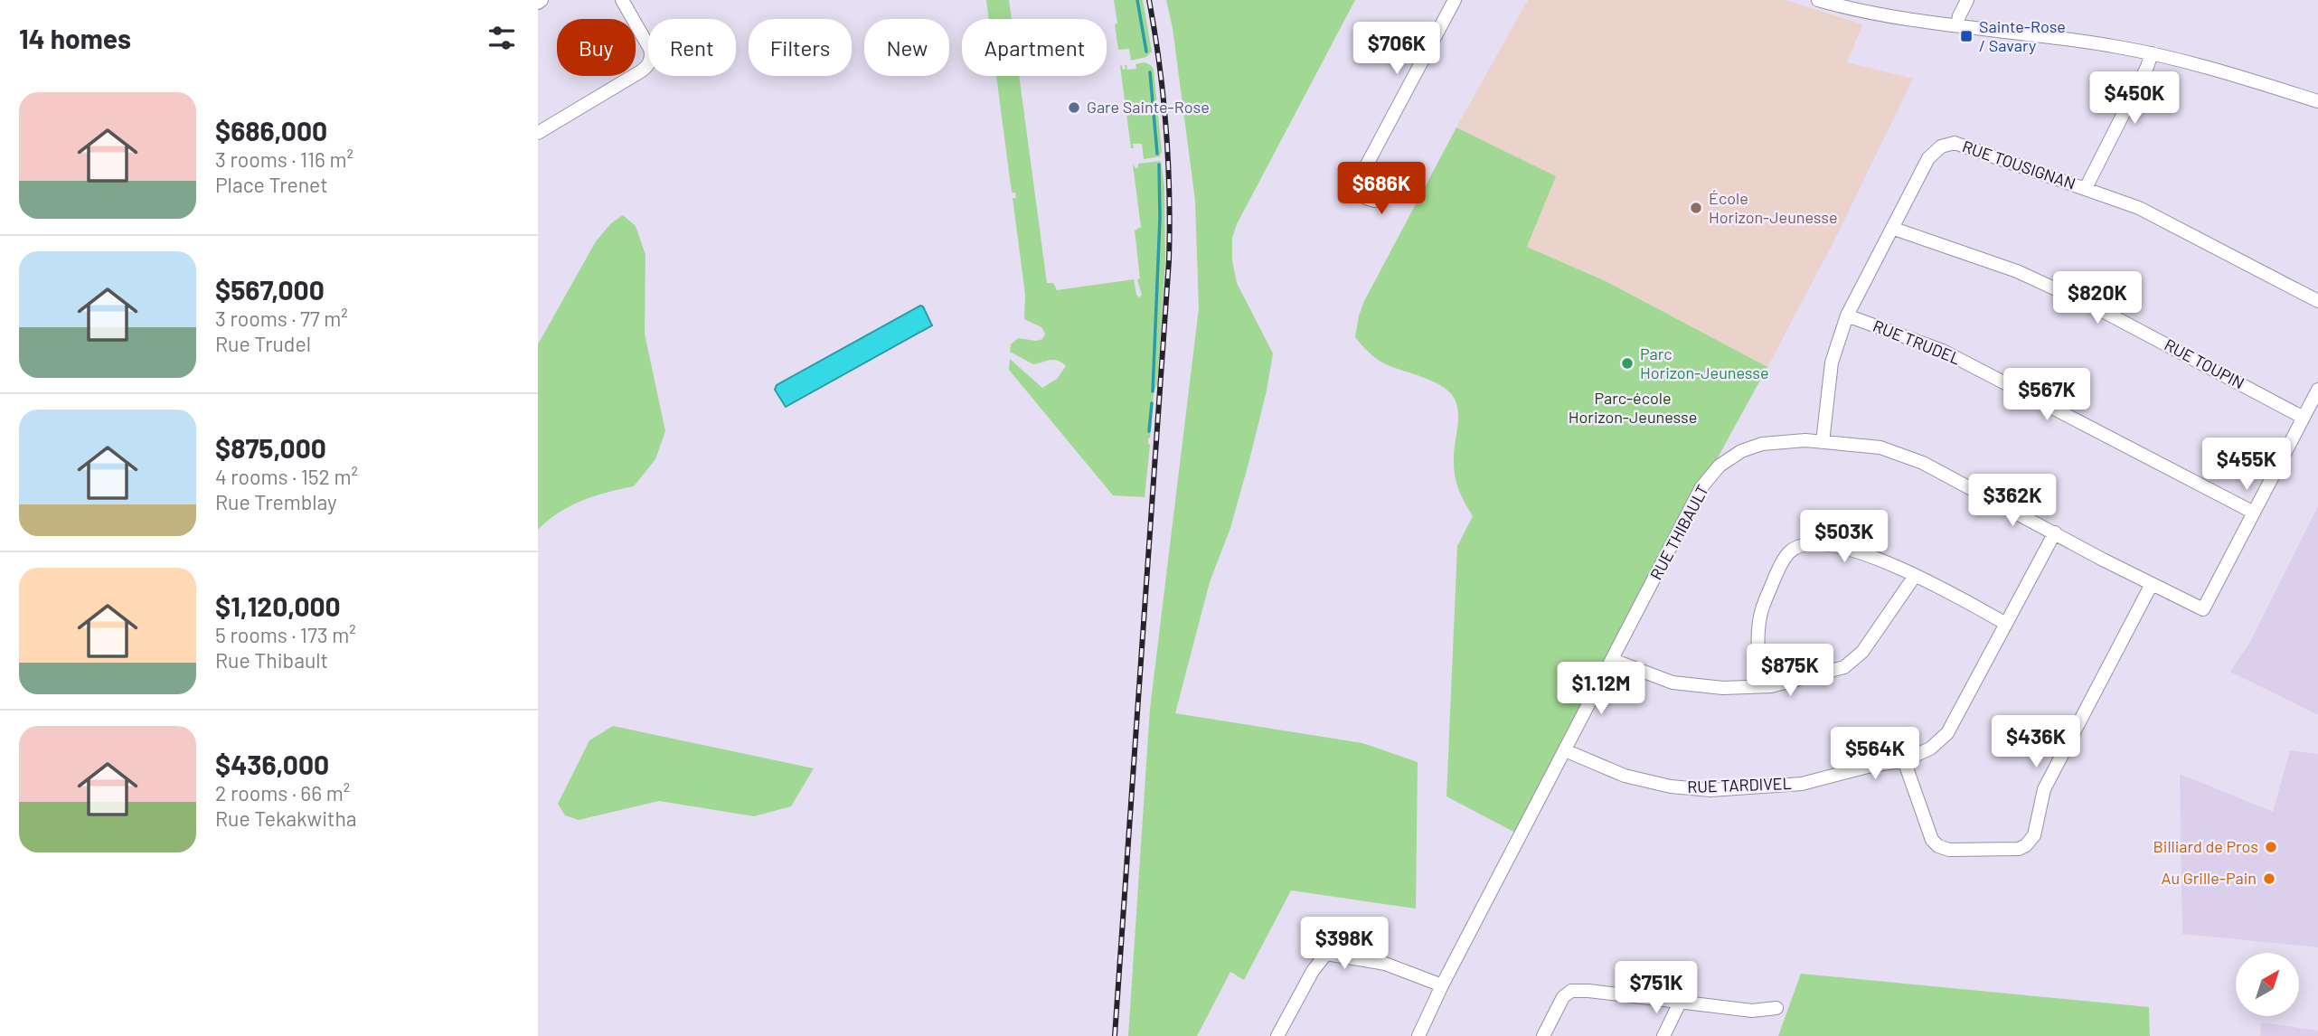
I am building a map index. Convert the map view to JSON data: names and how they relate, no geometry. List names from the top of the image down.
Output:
{
  "streets": {
    "street": [
      "RUE TOUSIGNAN",
      "RUE TRUDEL",
      "RUE TOUPIN",
      "RUE THIBAULT",
      "RUE TARDIVEL"
    ]
  },
  "crossings": [
    ["RUE TOUSIGNAN", "RUE TRUDEL"],
    ["RUE TOUSIGNAN", "RUE TOUPIN"],
    ["RUE TOUSIGNAN", "RUE THIBAULT"],
    ["RUE TRUDEL", "RUE THIBAULT"],
    ["RUE THIBAULT", "RUE TARDIVEL"]
  ],
  "parks": ["Parc-école Horizon-Jeunesse"],
  "places": {
    "transit": ["Sainte-Rose / Savary"],
    "other": [
      "Gare Sainte-Rose",
      "École Horizon-Jeunesse",
      "Parc Horizon-Jeunesse",
      "Billiard de Pros",
      "Au Grille-Pain"
    ]
  },
  "north": "top right",
  "page": {
    "heading": "14 homes",
    "chip": [
      "Buy",
      "Rent",
      "Filters",
      "New",
      "Apartment"
    ],
    "price": [
      "$706K",
      "$450K",
      "$686K",
      "$820K",
      "$567K",
      "$455K",
      "$362K",
      "$503K",
      "$875K",
      "$1.12M",
      "$436K",
      "$564K",
      "$398K",
      "$751K"
    ],
    "list": [
      {
        "name": "$686,000",
        "note": "3 rooms · 116 m² · Place Trenet"
      },
      {
        "name": "$567,000",
        "note": "3 rooms · 77 m² · Rue Trudel"
      },
      {
        "name": "$875,000",
        "note": "4 rooms · 152 m² · Rue Tremblay"
      },
      {
        "name": "$1,120,000",
        "note": "5 rooms · 173 m² · Rue Thibault"
      },
      {
        "name": "$436,000",
        "note": "2 rooms · 66 m² · Rue Tekakwitha"
      }
    ]
  }
}
